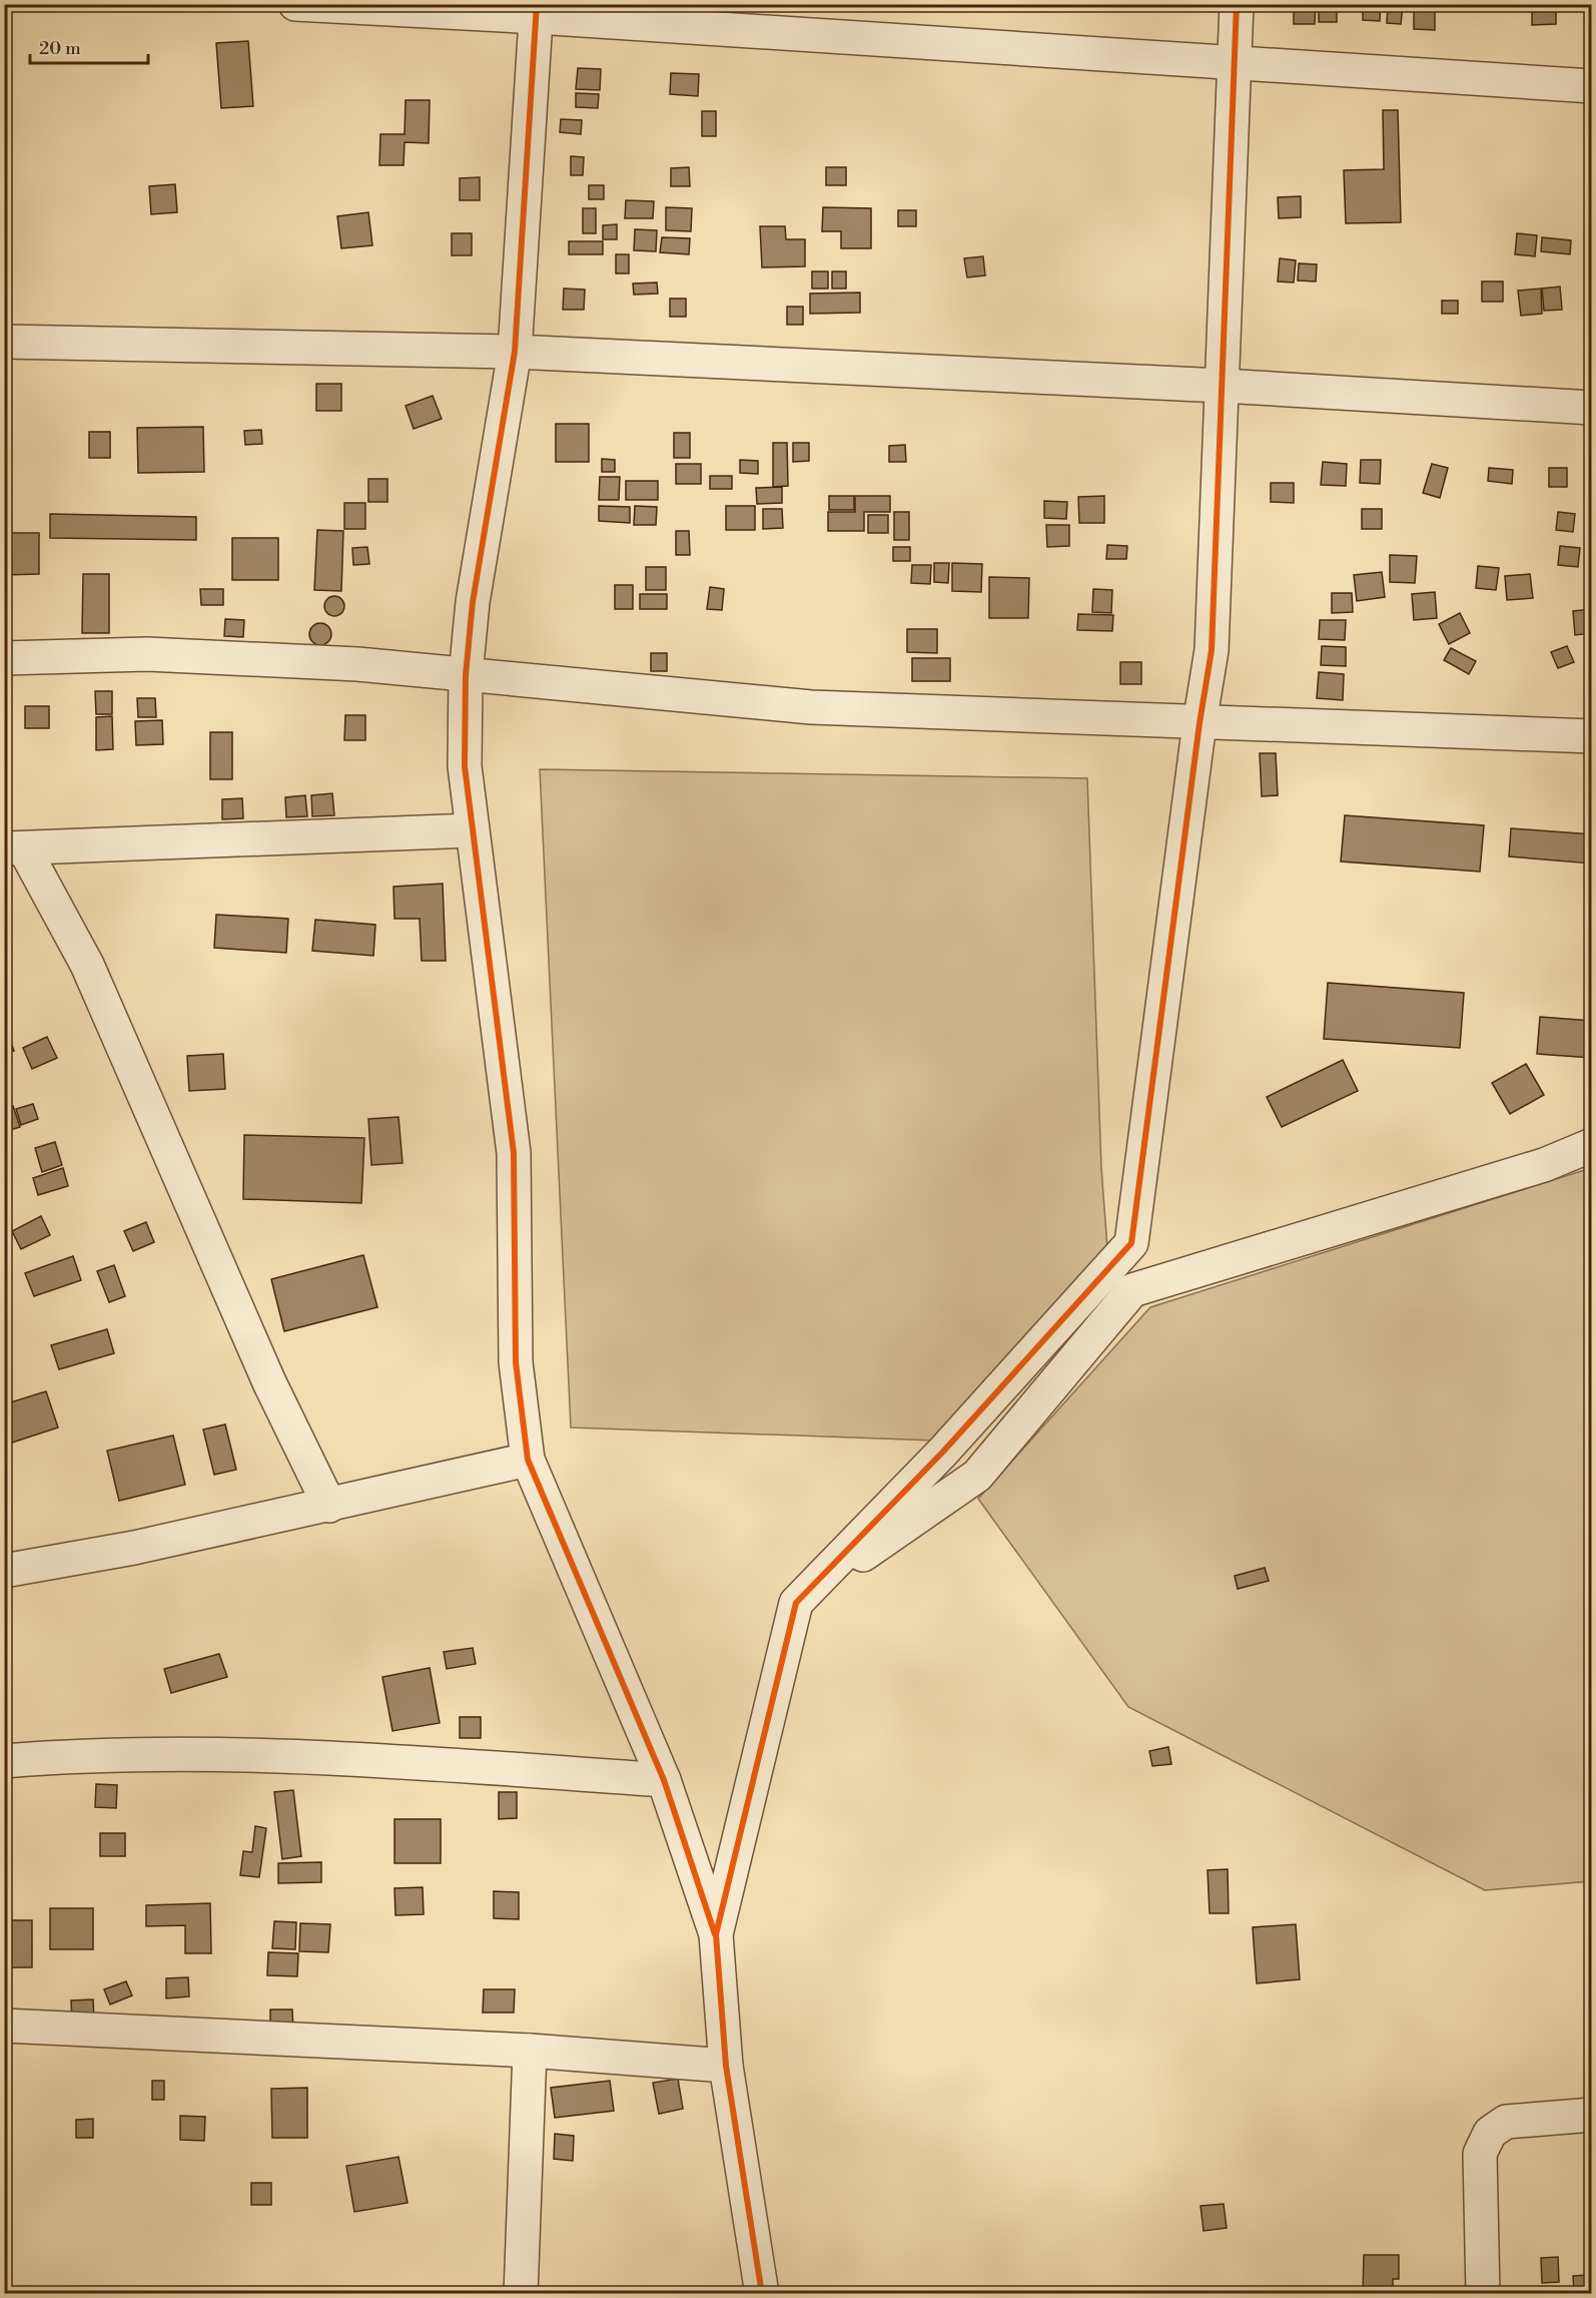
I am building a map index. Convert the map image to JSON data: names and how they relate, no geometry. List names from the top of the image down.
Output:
{
  "scale_bar": "20 m"
}
